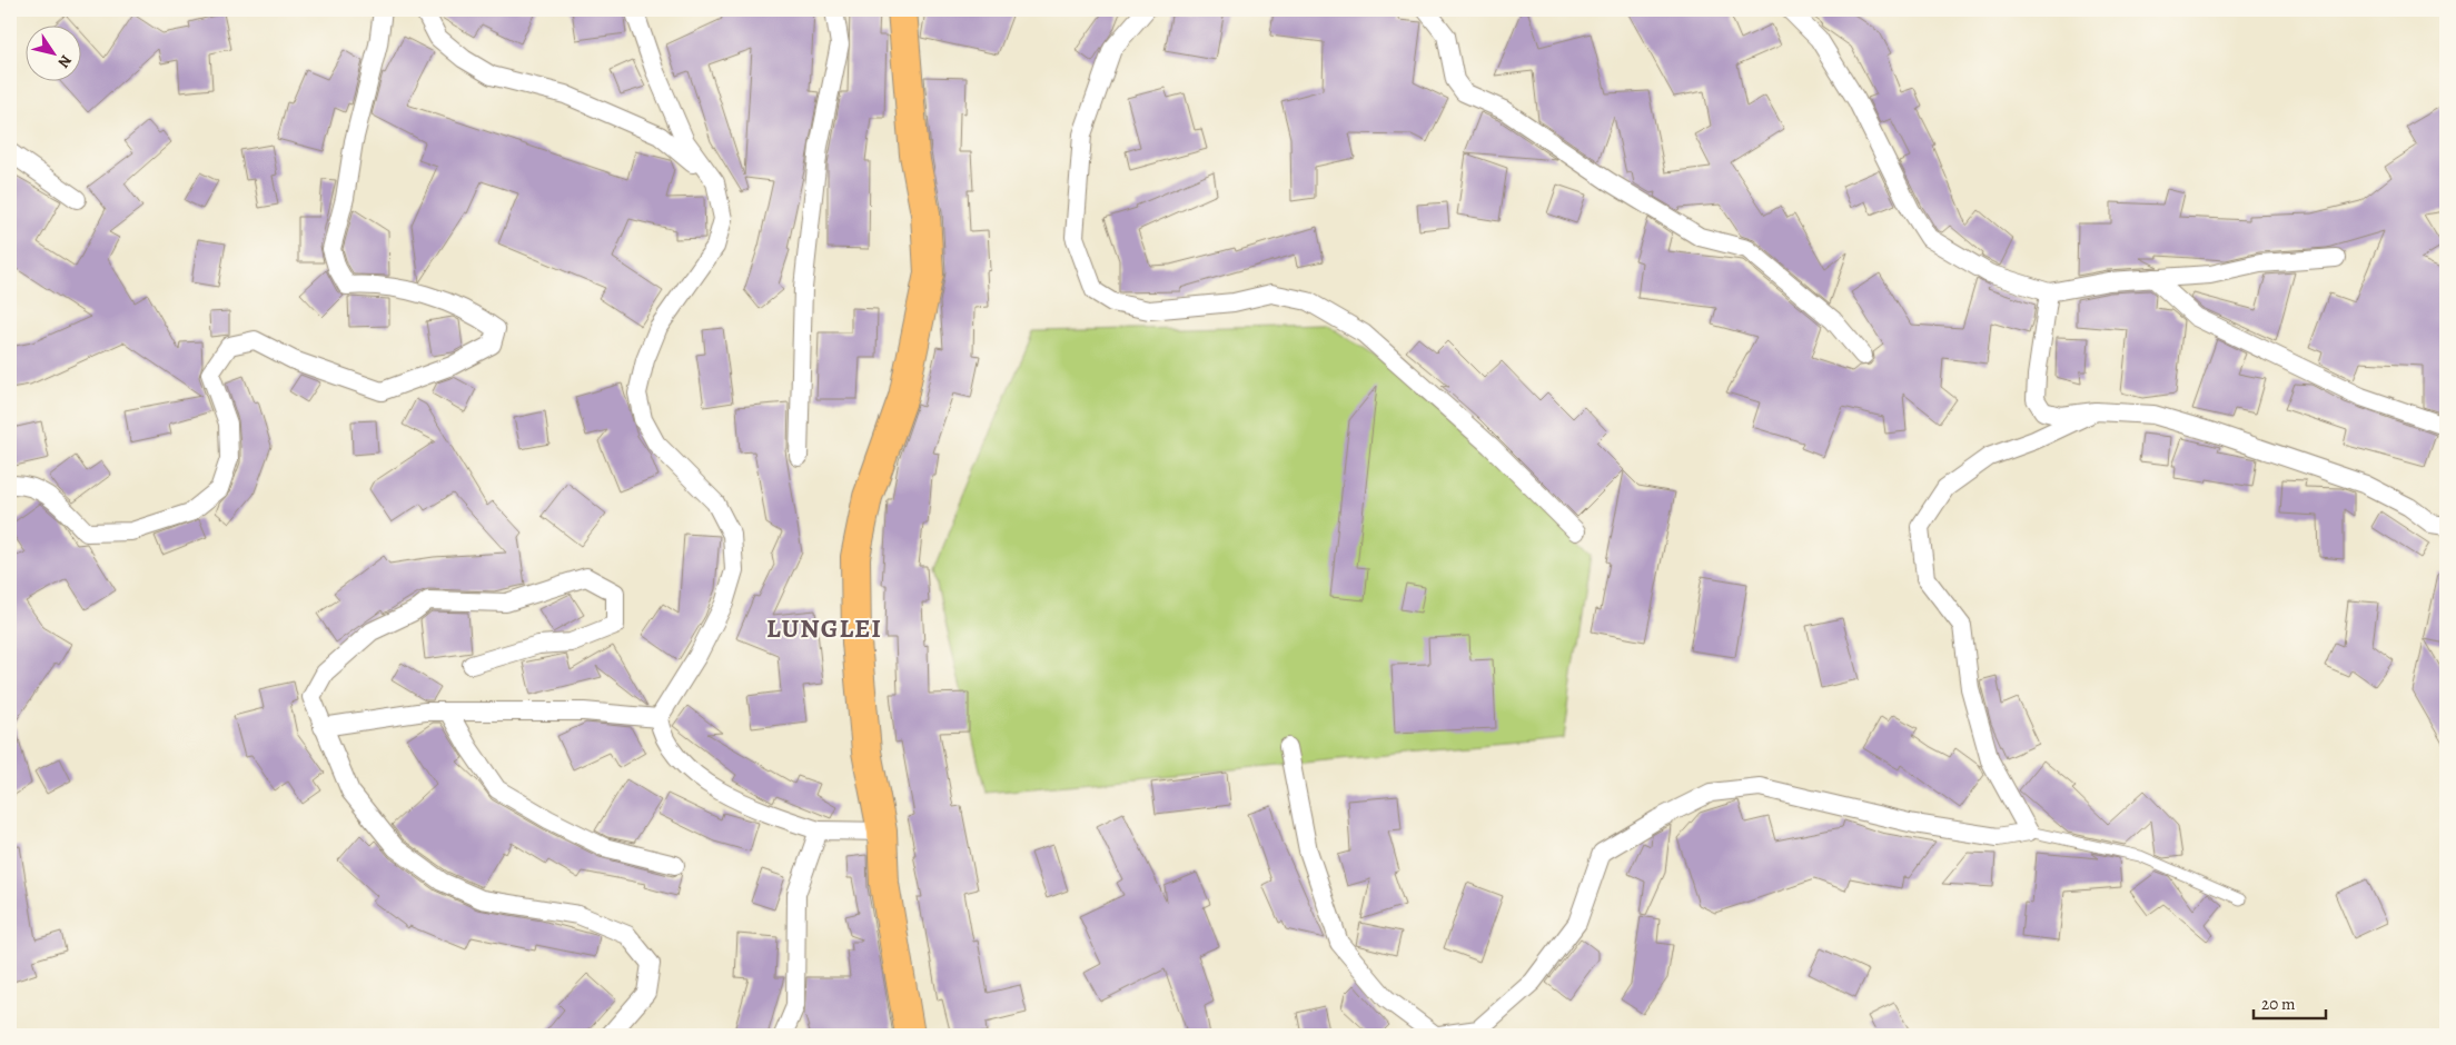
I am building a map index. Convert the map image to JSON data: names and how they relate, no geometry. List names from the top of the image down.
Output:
{
  "districts": ["LUNGLEI"],
  "scale_bar": "20 m",
  "north": "bottom right"
}
